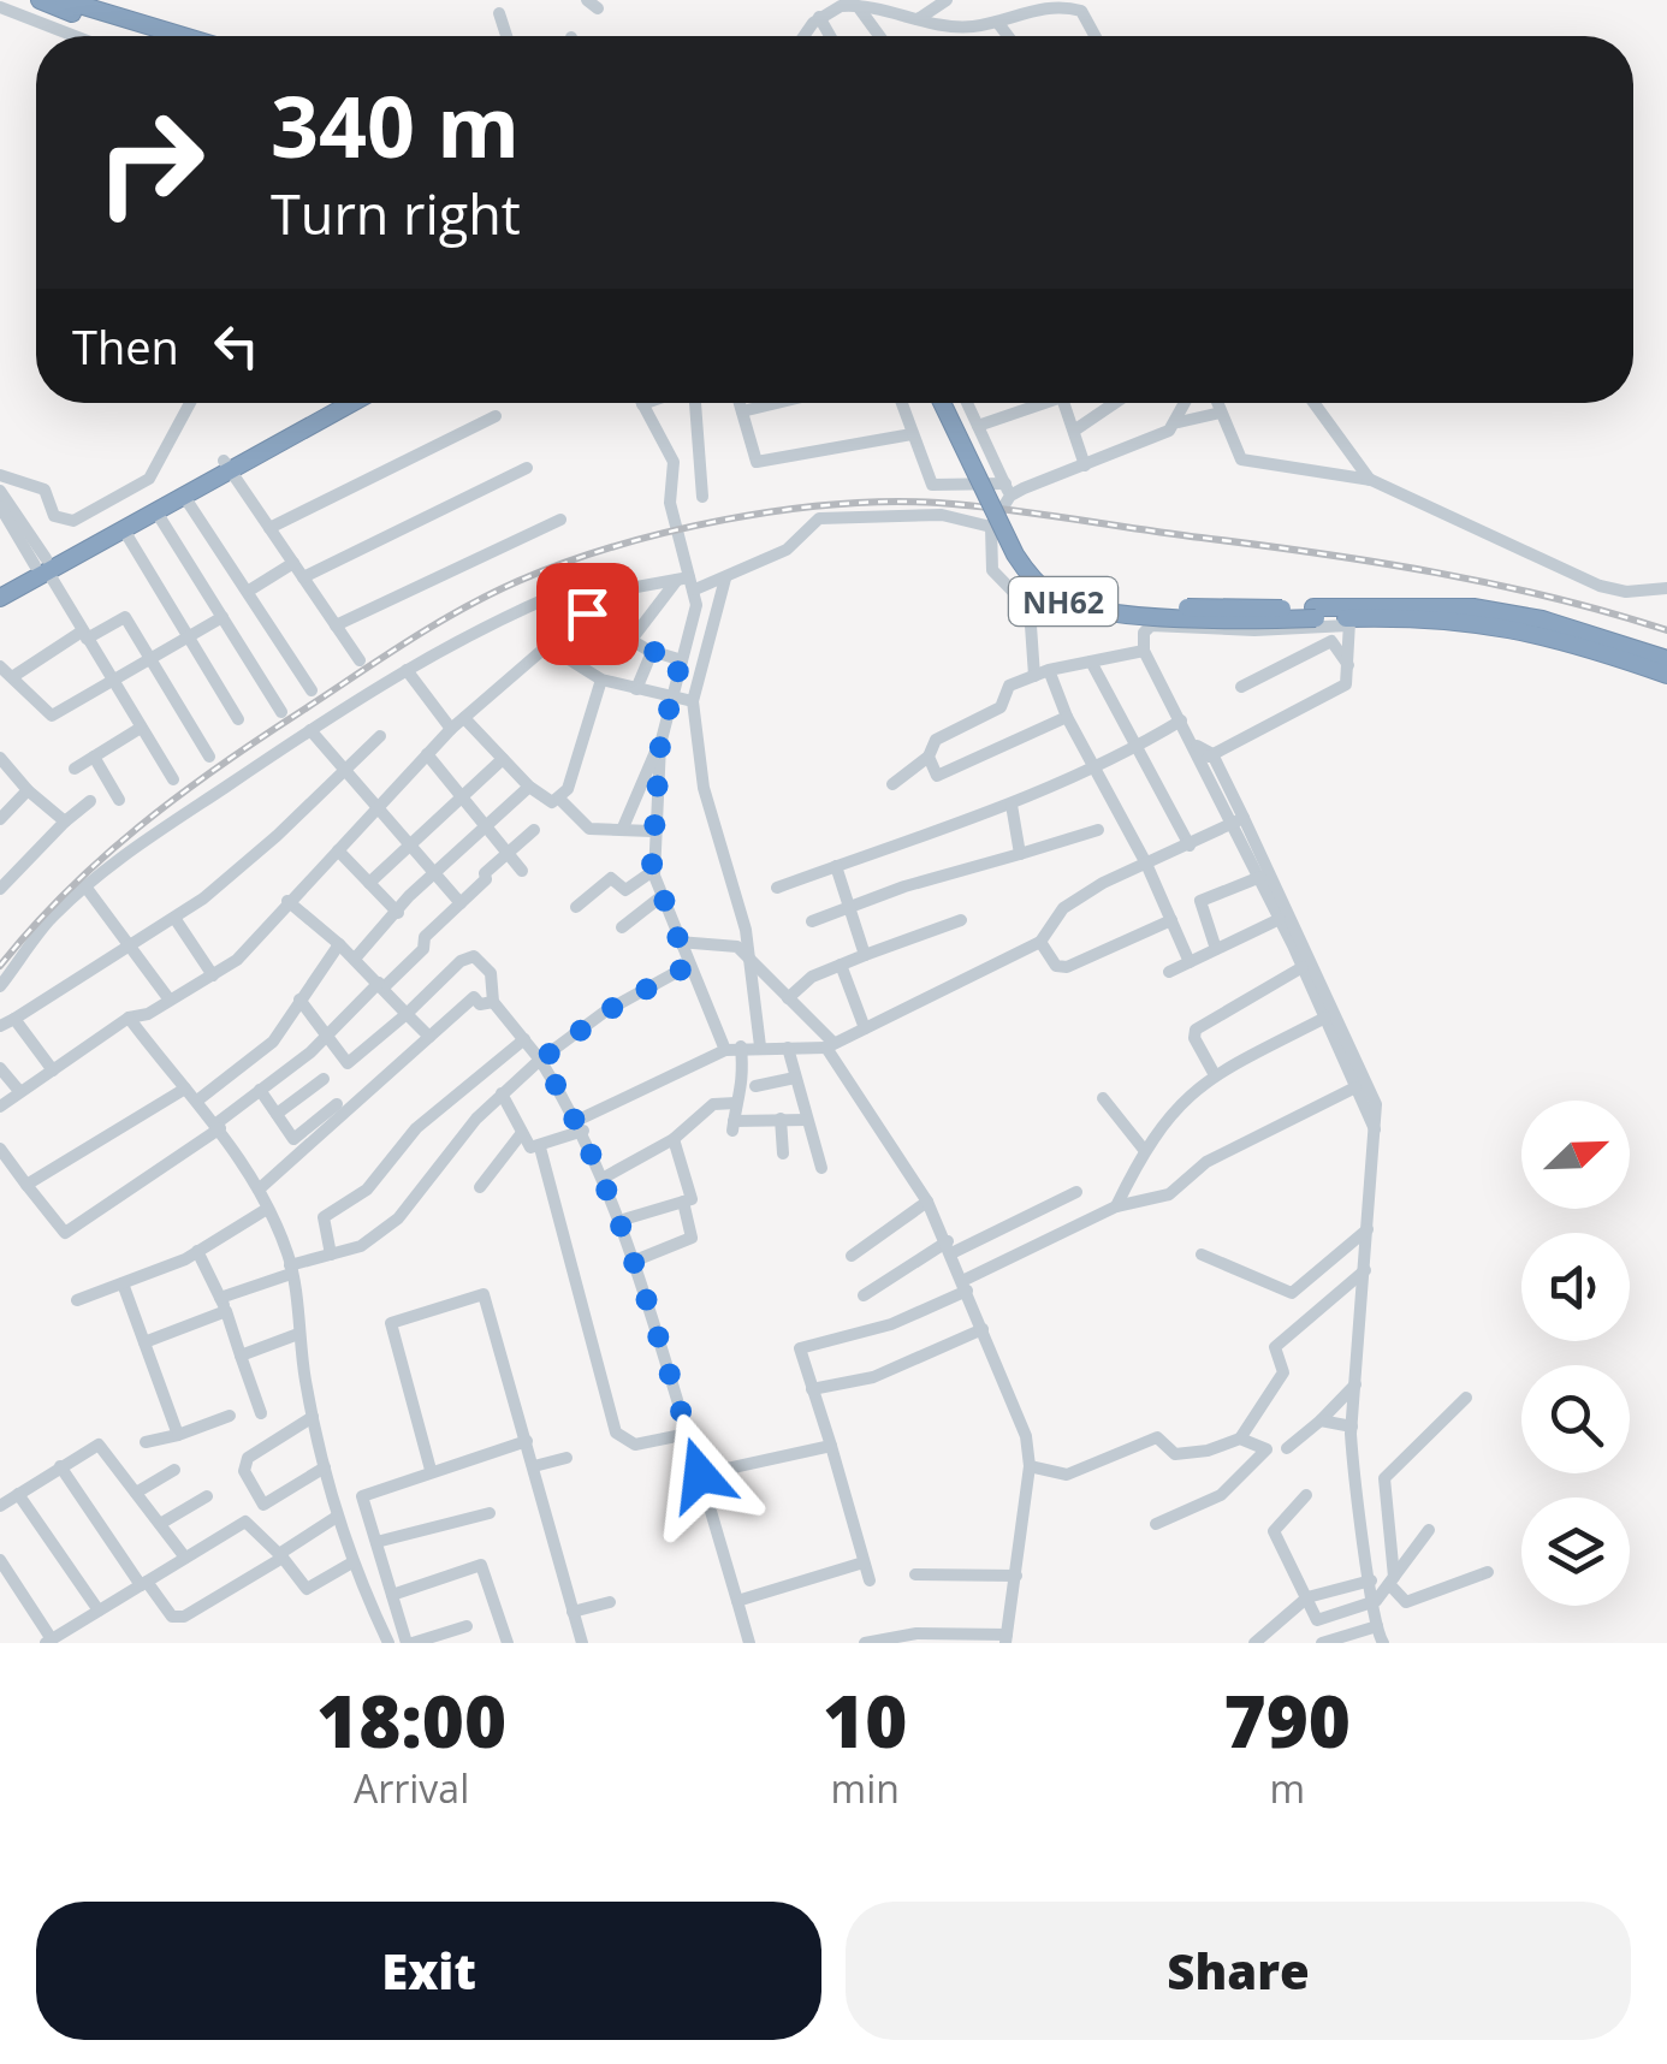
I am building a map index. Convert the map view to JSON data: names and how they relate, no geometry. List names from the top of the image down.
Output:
{
  "streets": {
    "highway": ["NH62"]
  },
  "north": "top right",
  "page": {
    "turn": ["340 m", "Turn right"],
    "then": "Then",
    "eta": [
      "18:00",
      "Arrival",
      "10",
      "min",
      "790",
      "m"
    ],
    "buttons": ["Exit", "Share"]
  }
}
